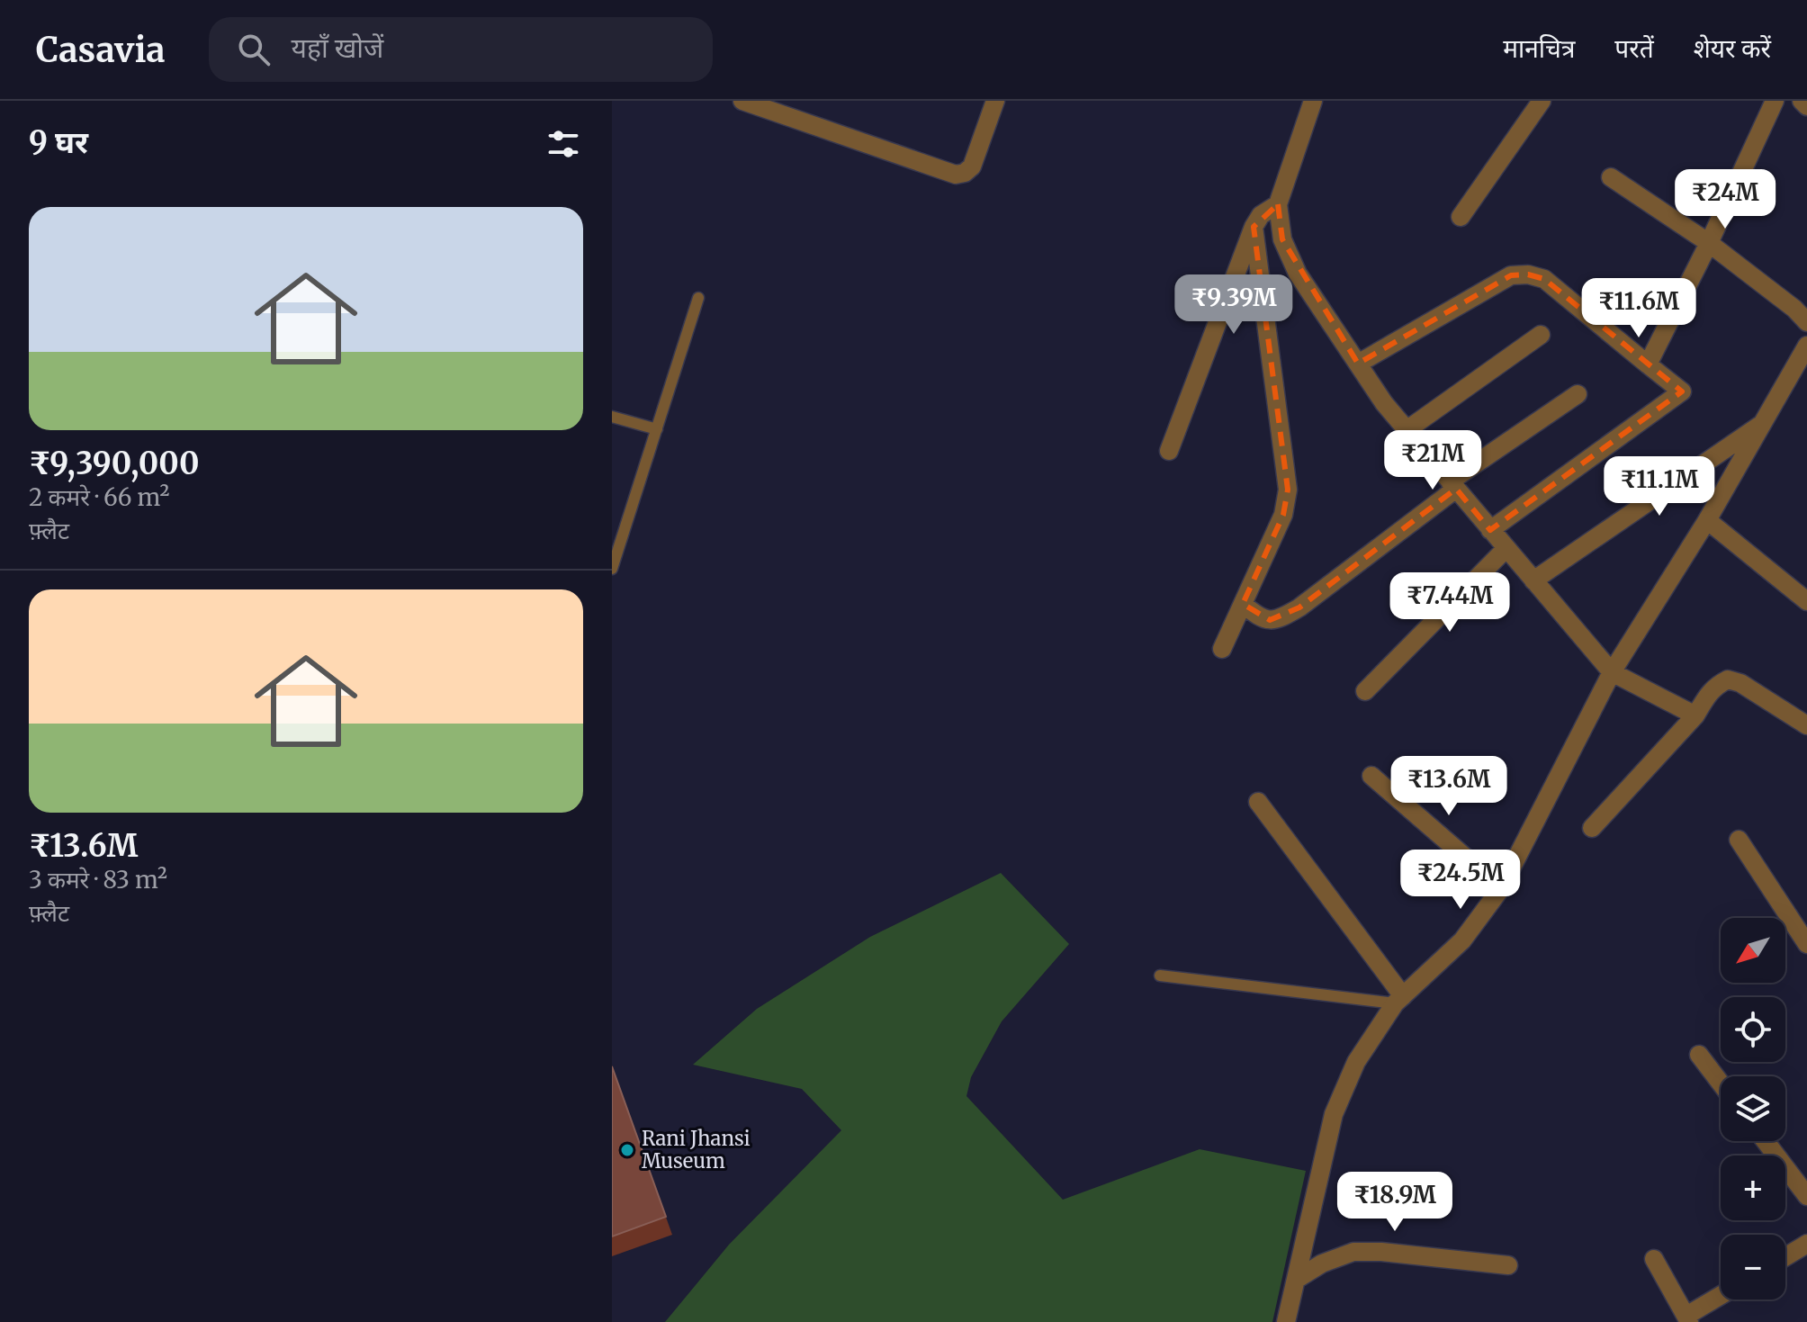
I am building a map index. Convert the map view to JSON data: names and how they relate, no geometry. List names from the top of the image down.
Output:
{
  "places": ["Rani Jhansi Museum"],
  "north": "bottom left",
  "page": {
    "header": "Casavia",
    "search": "यहाँ खोजें",
    "nav": ["मानचित्र", "परतें", "शेयर करें"],
    "heading": "9 घर",
    "price": [
      "₹24M",
      "₹9.39M",
      "₹11.6M",
      "₹21M",
      "₹11.1M",
      "₹7.44M",
      "₹13.6M",
      "₹24.5M",
      "₹18.9M"
    ],
    "list": [
      {
        "name": "₹9,390,000",
        "note": "2 कमरे · 66 m² · फ़्लैट"
      },
      {
        "name": "₹13.6M",
        "note": "3 कमरे · 83 m² · फ़्लैट"
      }
    ],
    "map_buttons": ["+", "−"]
  }
}
